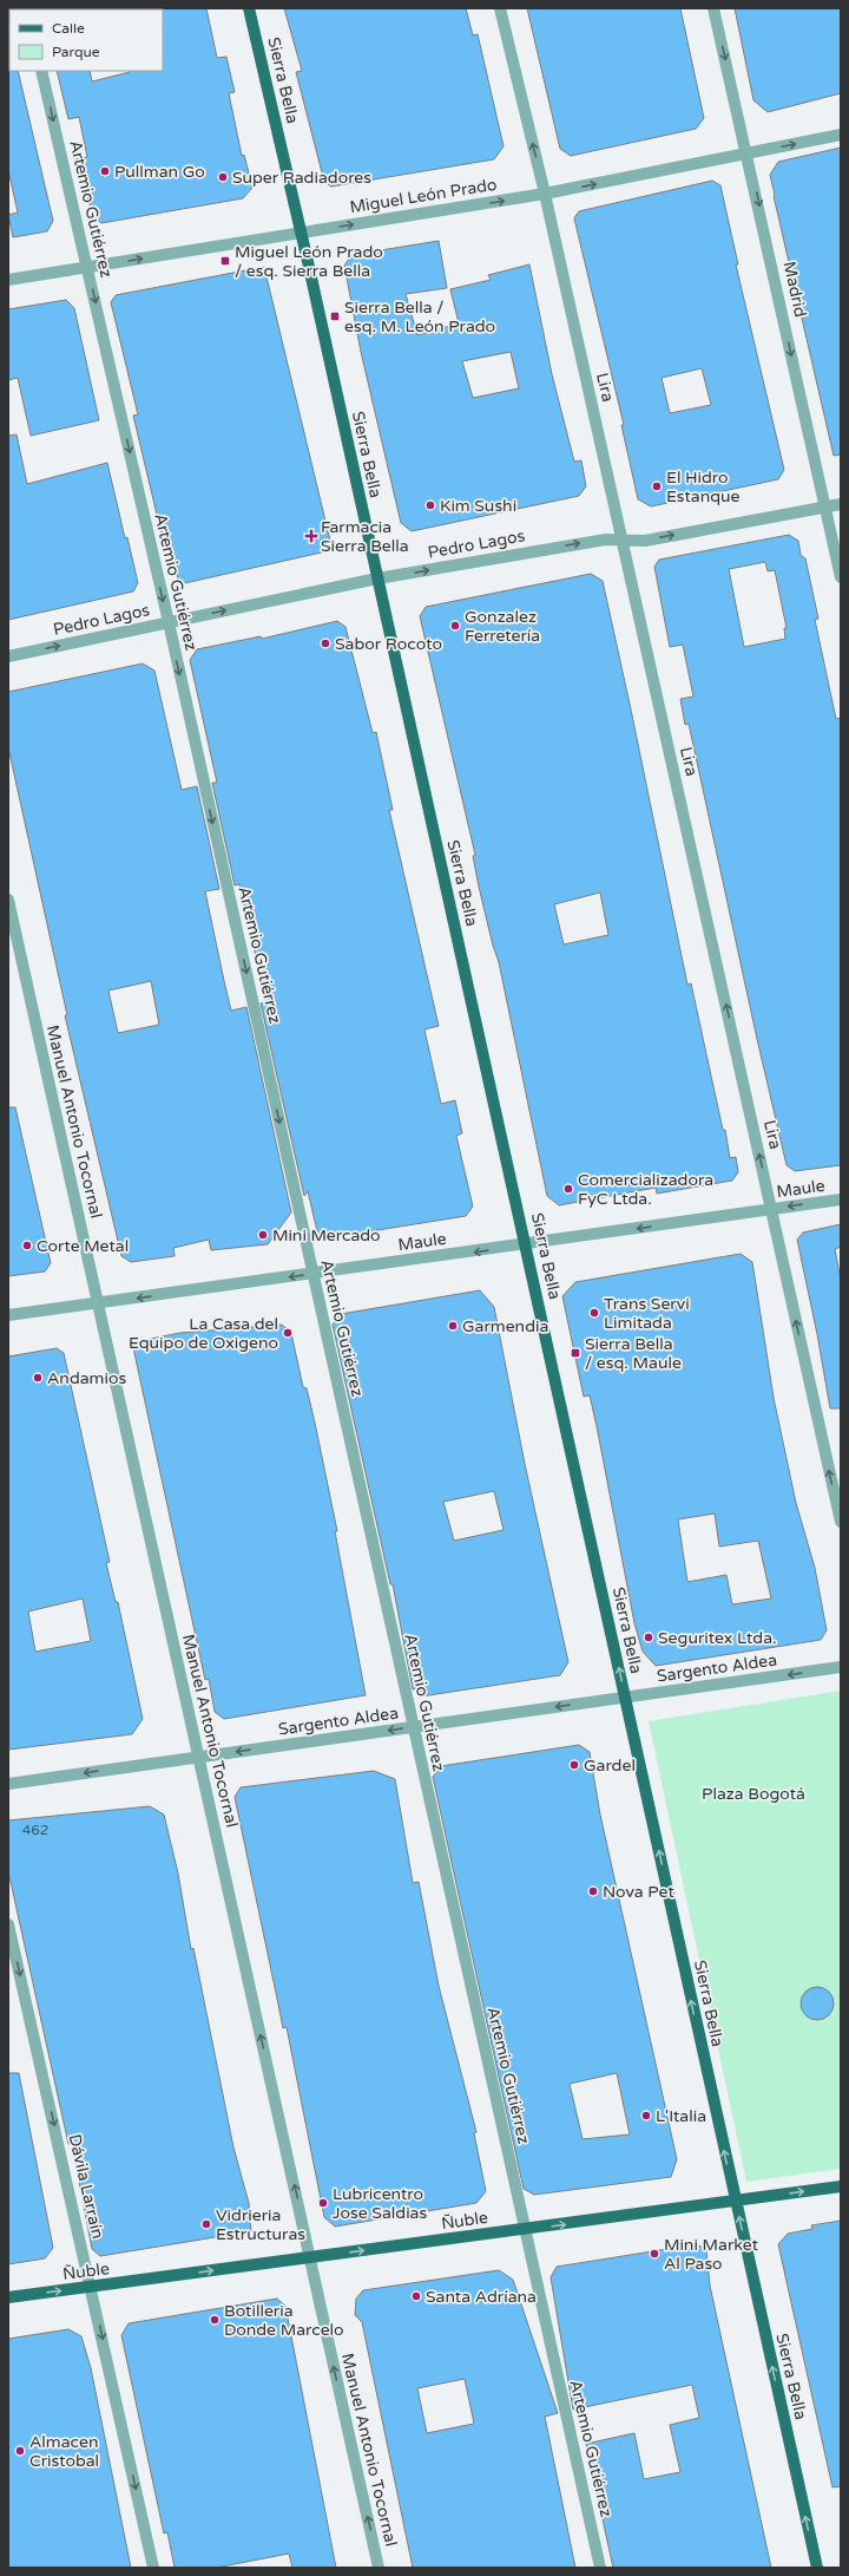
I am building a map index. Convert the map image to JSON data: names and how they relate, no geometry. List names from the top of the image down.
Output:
{
  "streets": {
    "main road": ["Sierra Bella", "Ñuble"],
    "street": [
      "Miguel León Prado",
      "Artemio Gutiérrez",
      "Madrid",
      "Lira",
      "Pedro Lagos",
      "Manuel Antonio Tocornal",
      "Maule",
      "Sargento Aldea",
      "Dávila Larraín"
    ]
  },
  "crossings": [
    ["Sierra Bella", "Miguel León Prado"],
    ["Sierra Bella", "Pedro Lagos"],
    ["Sierra Bella", "Maule"],
    ["Sierra Bella", "Sargento Aldea"],
    ["Sierra Bella", "Ñuble"],
    ["Miguel León Prado", "Artemio Gutiérrez"],
    ["Miguel León Prado", "Madrid"],
    ["Miguel León Prado", "Lira"],
    ["Artemio Gutiérrez", "Pedro Lagos"],
    ["Artemio Gutiérrez", "Maule"],
    ["Artemio Gutiérrez", "Sargento Aldea"],
    ["Artemio Gutiérrez", "Ñuble"],
    ["Madrid", "Pedro Lagos"],
    ["Lira", "Pedro Lagos"],
    ["Lira", "Maule"],
    ["Manuel Antonio Tocornal", "Maule"],
    ["Manuel Antonio Tocornal", "Sargento Aldea"],
    ["Manuel Antonio Tocornal", "Ñuble"],
    ["Dávila Larraín", "Ñuble"]
  ],
  "one_way": [
    "Sierra Bella",
    "Miguel León Prado",
    "Artemio Gutiérrez",
    "Madrid",
    "Lira",
    "Pedro Lagos",
    "Manuel Antonio Tocornal",
    "Maule",
    "Sargento Aldea",
    "Dávila Larraín",
    "Ñuble"
  ],
  "parks": ["Plaza Bogotá"],
  "places": {
    "other": [
      "Pullman Go",
      "Super Radiadores",
      "El Hidro Estanque",
      "Kim Sushi",
      "Gonzalez Ferretería",
      "Sabor Rocoto",
      "Comercializadora FyC Ltda.",
      "Mini Mercado",
      "Corte Metal",
      "Trans Servi Limitada",
      "Garmendia",
      "La Casa del Equipo de Oxigeno",
      "Andamios",
      "Seguritex Ltda.",
      "Gardel",
      "Nova Pet",
      "L'Italia",
      "Lubricentro Jose Saldias",
      "Vidrieria Estructuras",
      "Mini Market Al Paso",
      "Santa Adríana",
      "Botilleria Donde Marcelo",
      "Almacen Cristobal"
    ],
    "transit": ["Miguel León Prado / esq. Sierra Bella", "Sierra Bella / esq. M. León Prado", "Sierra Bella / esq. Maule"],
    "health": ["Farmacia Sierra Bella"]
  },
  "house_numbers": ["462"],
  "legend": ["Calle", "Parque"]
}
